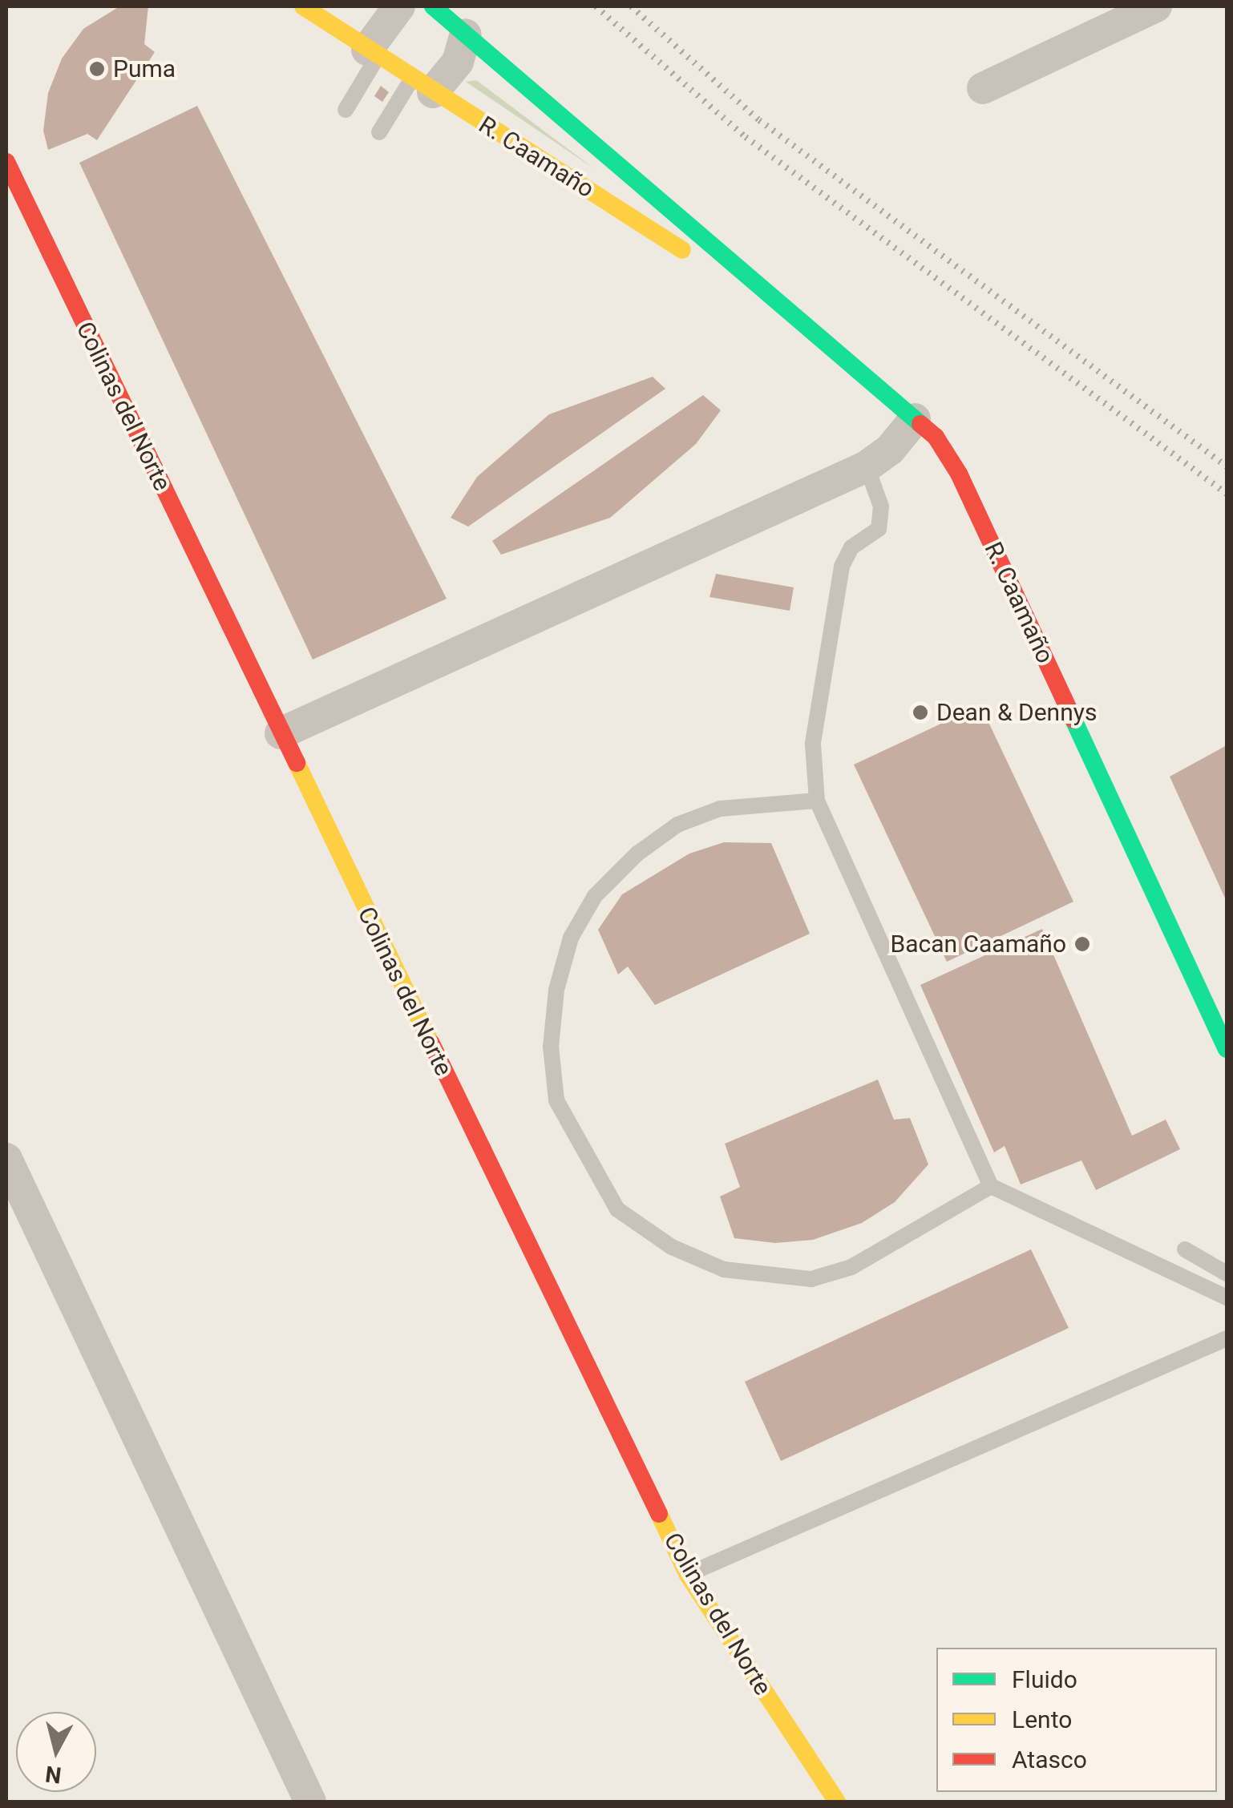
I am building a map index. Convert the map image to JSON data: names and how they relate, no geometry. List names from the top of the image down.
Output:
{
  "streets": {
    "street": ["R. Caamaño", "Colinas del Norte"]
  },
  "places": ["Puma", "Dean & Dennys", "Bacan Caamaño"],
  "legend": ["Fluido", "Lento", "Atasco"],
  "north": "bottom"
}
